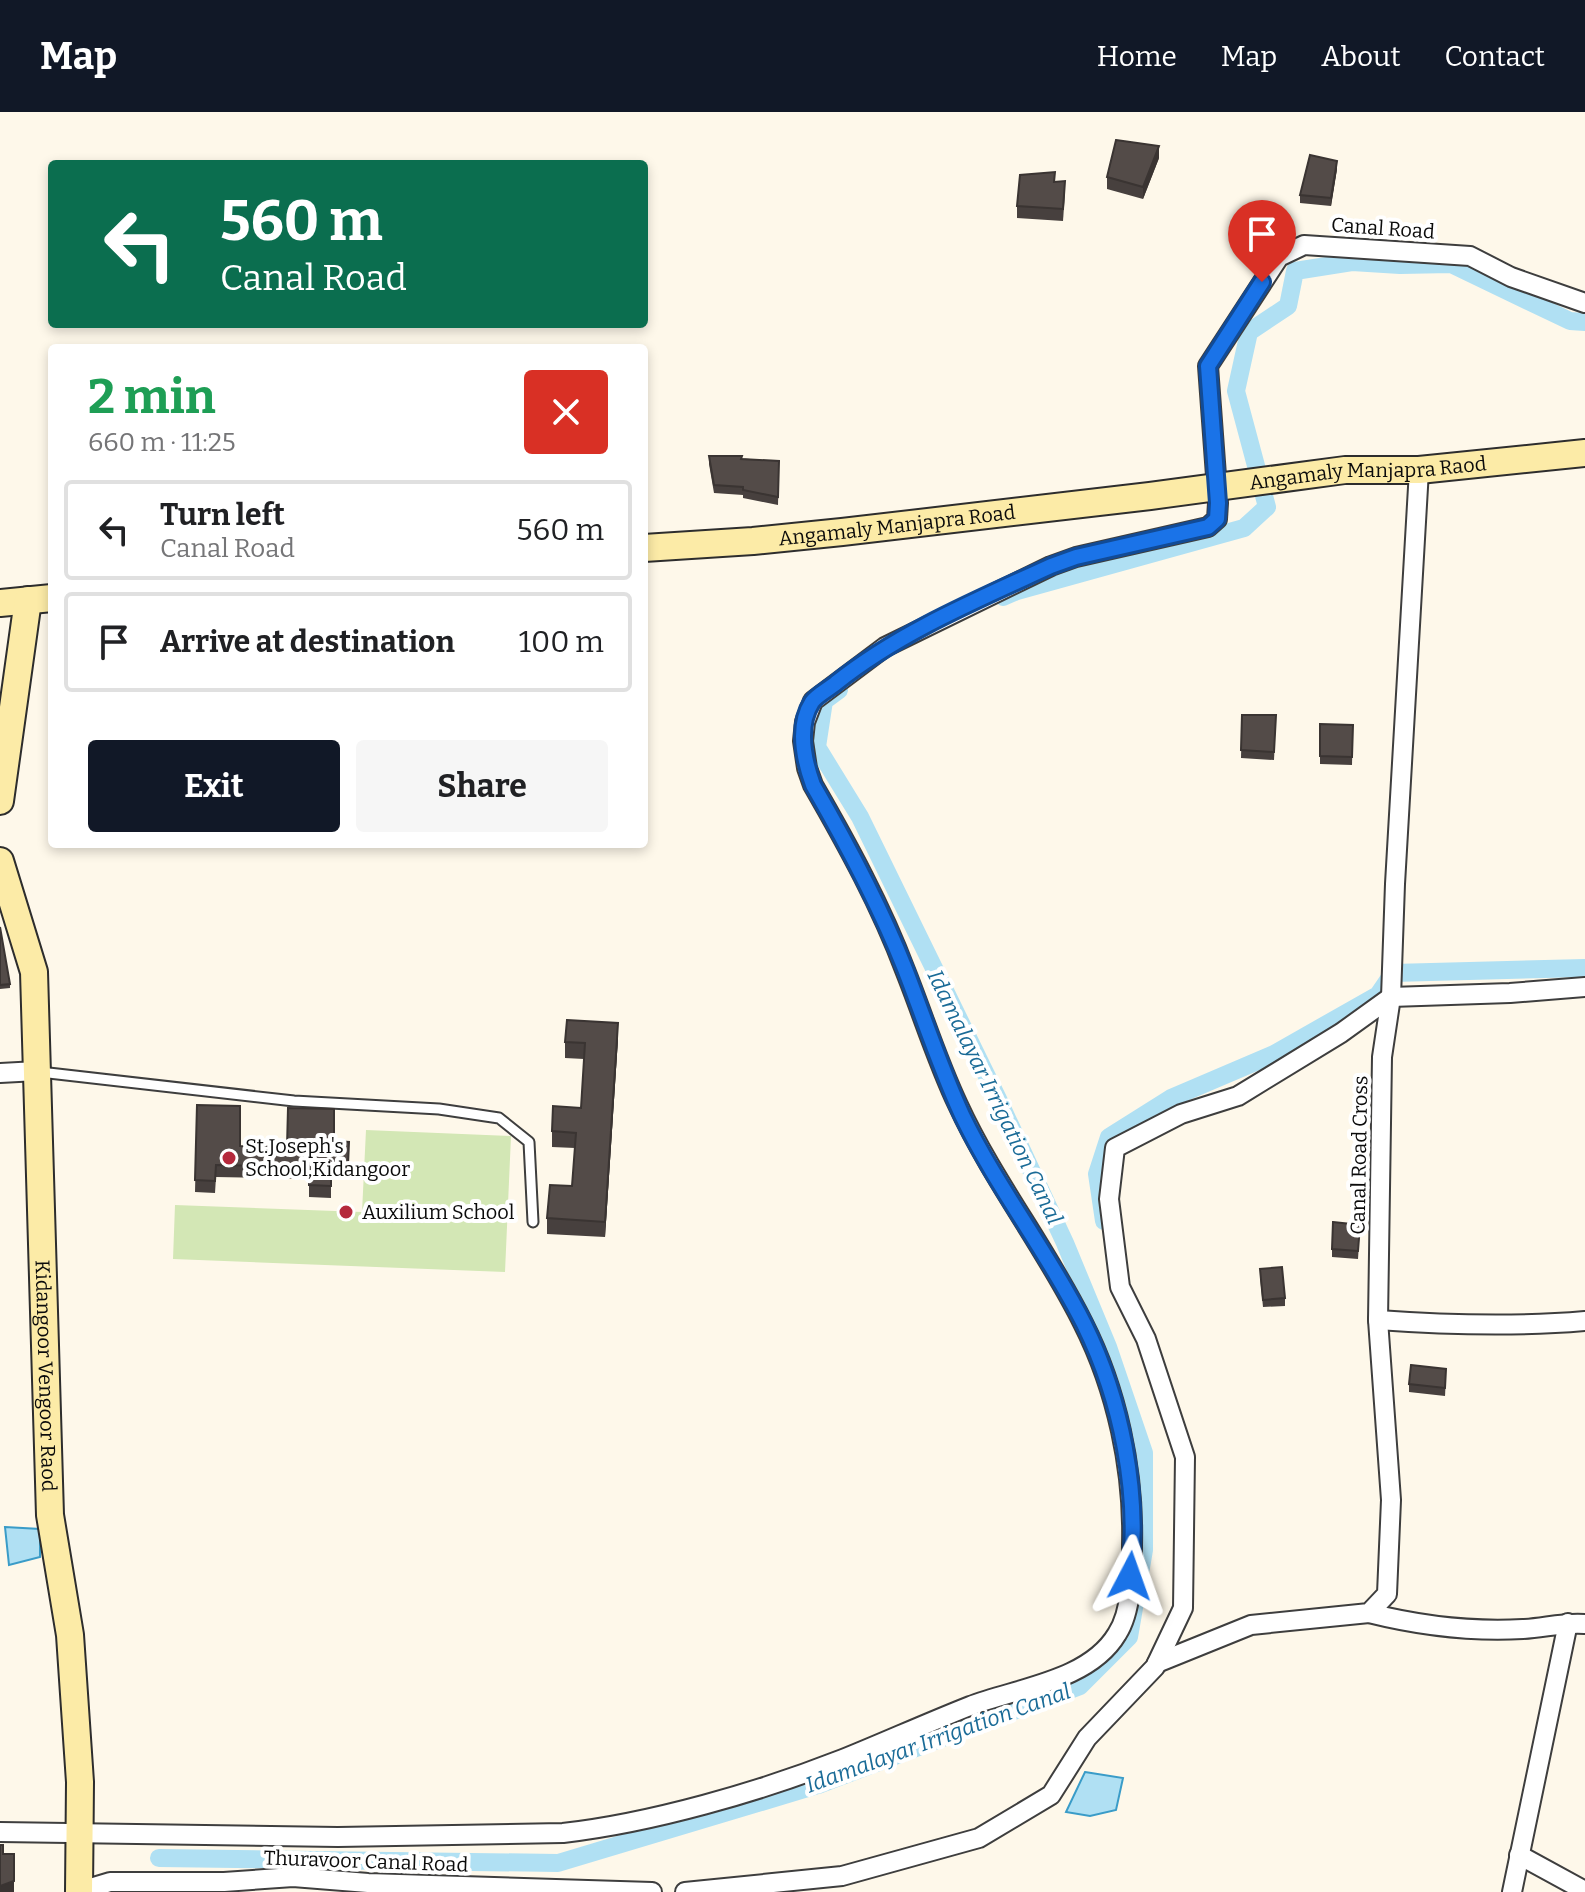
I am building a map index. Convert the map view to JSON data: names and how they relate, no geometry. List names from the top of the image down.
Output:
{
  "streets": {
    "street": [
      "Canal Road",
      "Angamaly Manjapra Raod",
      "Angamaly Manjapra Road",
      "Canal Road Cross",
      "Kidangoor Vengoor Raod",
      "Thuravoor Canal Road"
    ]
  },
  "crossings": [
    ["Canal Road", "Angamaly Manjapra Raod"],
    ["Canal Road", "Kidangoor Vengoor Raod"],
    ["Angamaly Manjapra Raod", "Angamaly Manjapra Road"],
    ["Angamaly Manjapra Raod", "Canal Road Cross"],
    ["Kidangoor Vengoor Raod", "Thuravoor Canal Road"]
  ],
  "water": ["Idamalayar Irrigation Canal"],
  "places": ["St.Joseph's School,Kidangoor", "Auxilium School"],
  "page": {
    "header": "Map",
    "nav": [
      "Home",
      "Map",
      "About",
      "Contact"
    ],
    "turn": ["560 m", "Canal Road"],
    "heading": ["2 min", "660 m · 11:25"],
    "list": [
      {
        "name": "Turn left",
        "note": "Canal Road",
        "value": "560 m"
      },
      {
        "name": "Arrive at destination",
        "value": "100 m"
      }
    ],
    "buttons": ["Exit", "Share"]
  }
}
